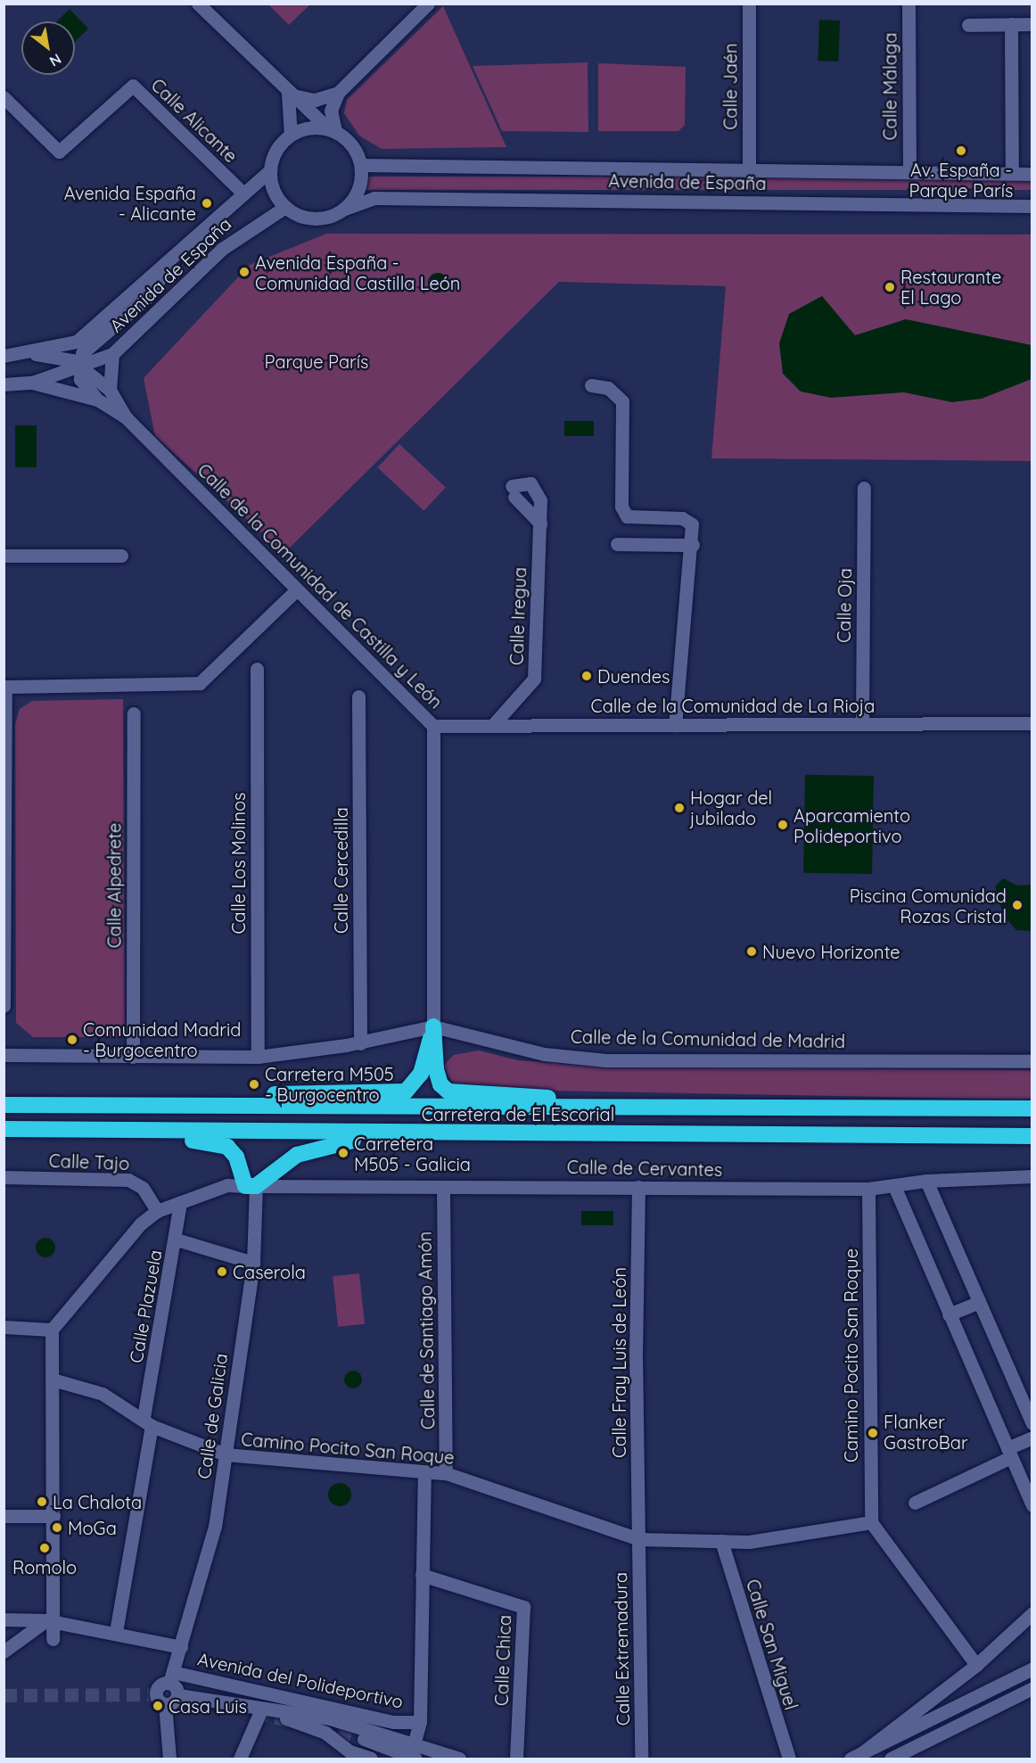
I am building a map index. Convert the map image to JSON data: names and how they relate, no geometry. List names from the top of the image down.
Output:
{
  "streets": {
    "highway": ["Carretera de El Escorial"],
    "street": [
      "Calle Jaén",
      "Calle Málaga",
      "Calle Alicante",
      "Avenida de España",
      "Calle de la Comunidad de Castilla y León",
      "Calle Oja",
      "Calle Iregua",
      "Calle de la Comunidad de La Rioja",
      "Calle Los Molinos",
      "Calle Cercedilla",
      "Calle Alpedrete",
      "Calle de la Comunidad de Madrid",
      "Calle Tajo",
      "Calle de Cervantes",
      "Calle Plazuela",
      "Calle de Santiago Amón",
      "Camino Pocito San Roque",
      "Calle Fray Luis de León",
      "Calle de Galicia",
      "Calle San Miguel",
      "Calle Extremadura",
      "Calle Chica",
      "Avenida del Polideportivo"
    ]
  },
  "crossings": [
    ["Calle Jaén", "Avenida de España"],
    ["Calle Málaga", "Avenida de España"],
    ["Calle Alicante", "Avenida de España"],
    ["Avenida de España", "Calle de la Comunidad de Castilla y León"],
    ["Calle de la Comunidad de Castilla y León", "Calle de la Comunidad de La Rioja"],
    ["Calle de la Comunidad de Castilla y León", "Calle de la Comunidad de Madrid"],
    ["Calle Oja", "Calle de la Comunidad de La Rioja"],
    ["Calle Iregua", "Calle de la Comunidad de La Rioja"],
    ["Calle Los Molinos", "Calle de la Comunidad de Madrid"],
    ["Calle Cercedilla", "Calle de la Comunidad de Madrid"],
    ["Calle Alpedrete", "Calle de la Comunidad de Madrid"],
    ["Calle Tajo", "Calle de Cervantes"],
    ["Calle de Cervantes", "Calle Plazuela"],
    ["Calle de Cervantes", "Calle de Santiago Amón"],
    ["Calle de Cervantes", "Camino Pocito San Roque"],
    ["Calle de Cervantes", "Calle Fray Luis de León"],
    ["Calle de Cervantes", "Calle de Galicia"],
    ["Calle Plazuela", "Camino Pocito San Roque"],
    ["Calle de Santiago Amón", "Camino Pocito San Roque"],
    ["Camino Pocito San Roque", "Calle Fray Luis de León"],
    ["Camino Pocito San Roque", "Calle de Galicia"],
    ["Camino Pocito San Roque", "Calle San Miguel"],
    ["Camino Pocito San Roque", "Calle Extremadura"],
    ["Calle Fray Luis de León", "Calle Extremadura"],
    ["Calle de Galicia", "Avenida del Polideportivo"]
  ],
  "parks": ["Parque París"],
  "places": [
    "Av. España - Parque París",
    "Avenida España - Alicante",
    "Avenida España - Comunidad Castilla León",
    "Restaurante El Lago",
    "Duendes",
    "Hogar del jubilado",
    "Aparcamiento Polideportivo",
    "Piscina Comunidad Rozas Cristal",
    "Nuevo Horizonte",
    "Comunidad Madrid - Burgocentro",
    "Carretera M505 - Burgocentro",
    "Carretera M505 - Galicia",
    "Caserola",
    "Flanker GastroBar",
    "La Chalota",
    "MoGa",
    "Romolo",
    "Casa Luis"
  ],
  "north": "bottom right"
}
